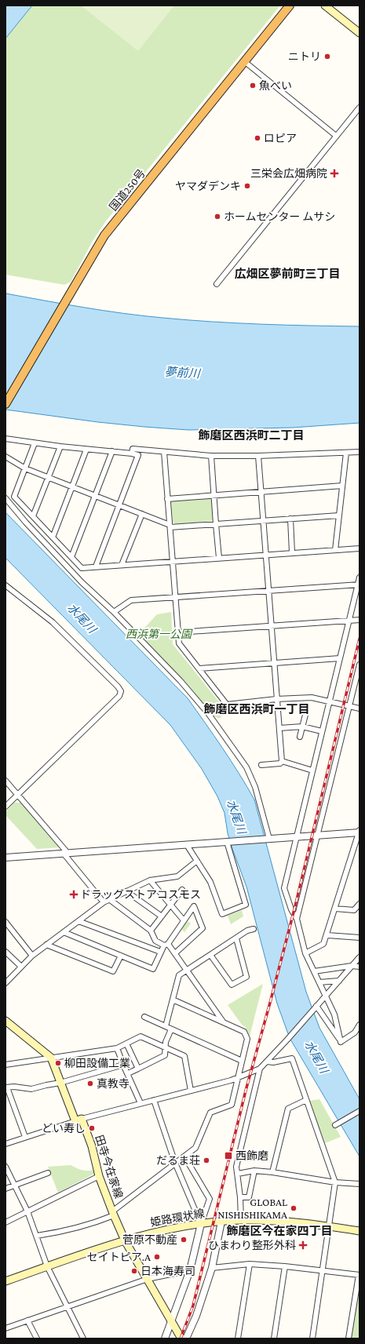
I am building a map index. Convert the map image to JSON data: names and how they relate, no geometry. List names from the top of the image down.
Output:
{
  "streets": {
    "highway": ["国道250号"],
    "main road": ["田寺今在家線", "姫路環状線"]
  },
  "crossings": [
    ["田寺今在家線", "姫路環状線"]
  ],
  "districts": [
    "広畑区夢前町三丁目",
    "飾磨区西浜町二丁目",
    "飾磨区西浜町一丁目",
    "飾磨区今在家四丁目"
  ],
  "water": ["夢前川", "水尾川"],
  "parks": ["西浜第一公園"],
  "places": {
    "other": [
      "ニトリ",
      "魚べい",
      "ロピア",
      "ヤマダデンキ",
      "ホームセンター ムサシ",
      "柳田設備工業",
      "真教寺",
      "どい寿し",
      "だるま荘",
      "GLOBAL NISHISHIKAMA",
      "菅原不動産",
      "セイトピア.A",
      "日本海寿司"
    ],
    "health": ["三栄会広畑病院", "ドラッグストアコスモス", "ひまわり整形外科"],
    "transit": ["西飾磨"]
  }
}
